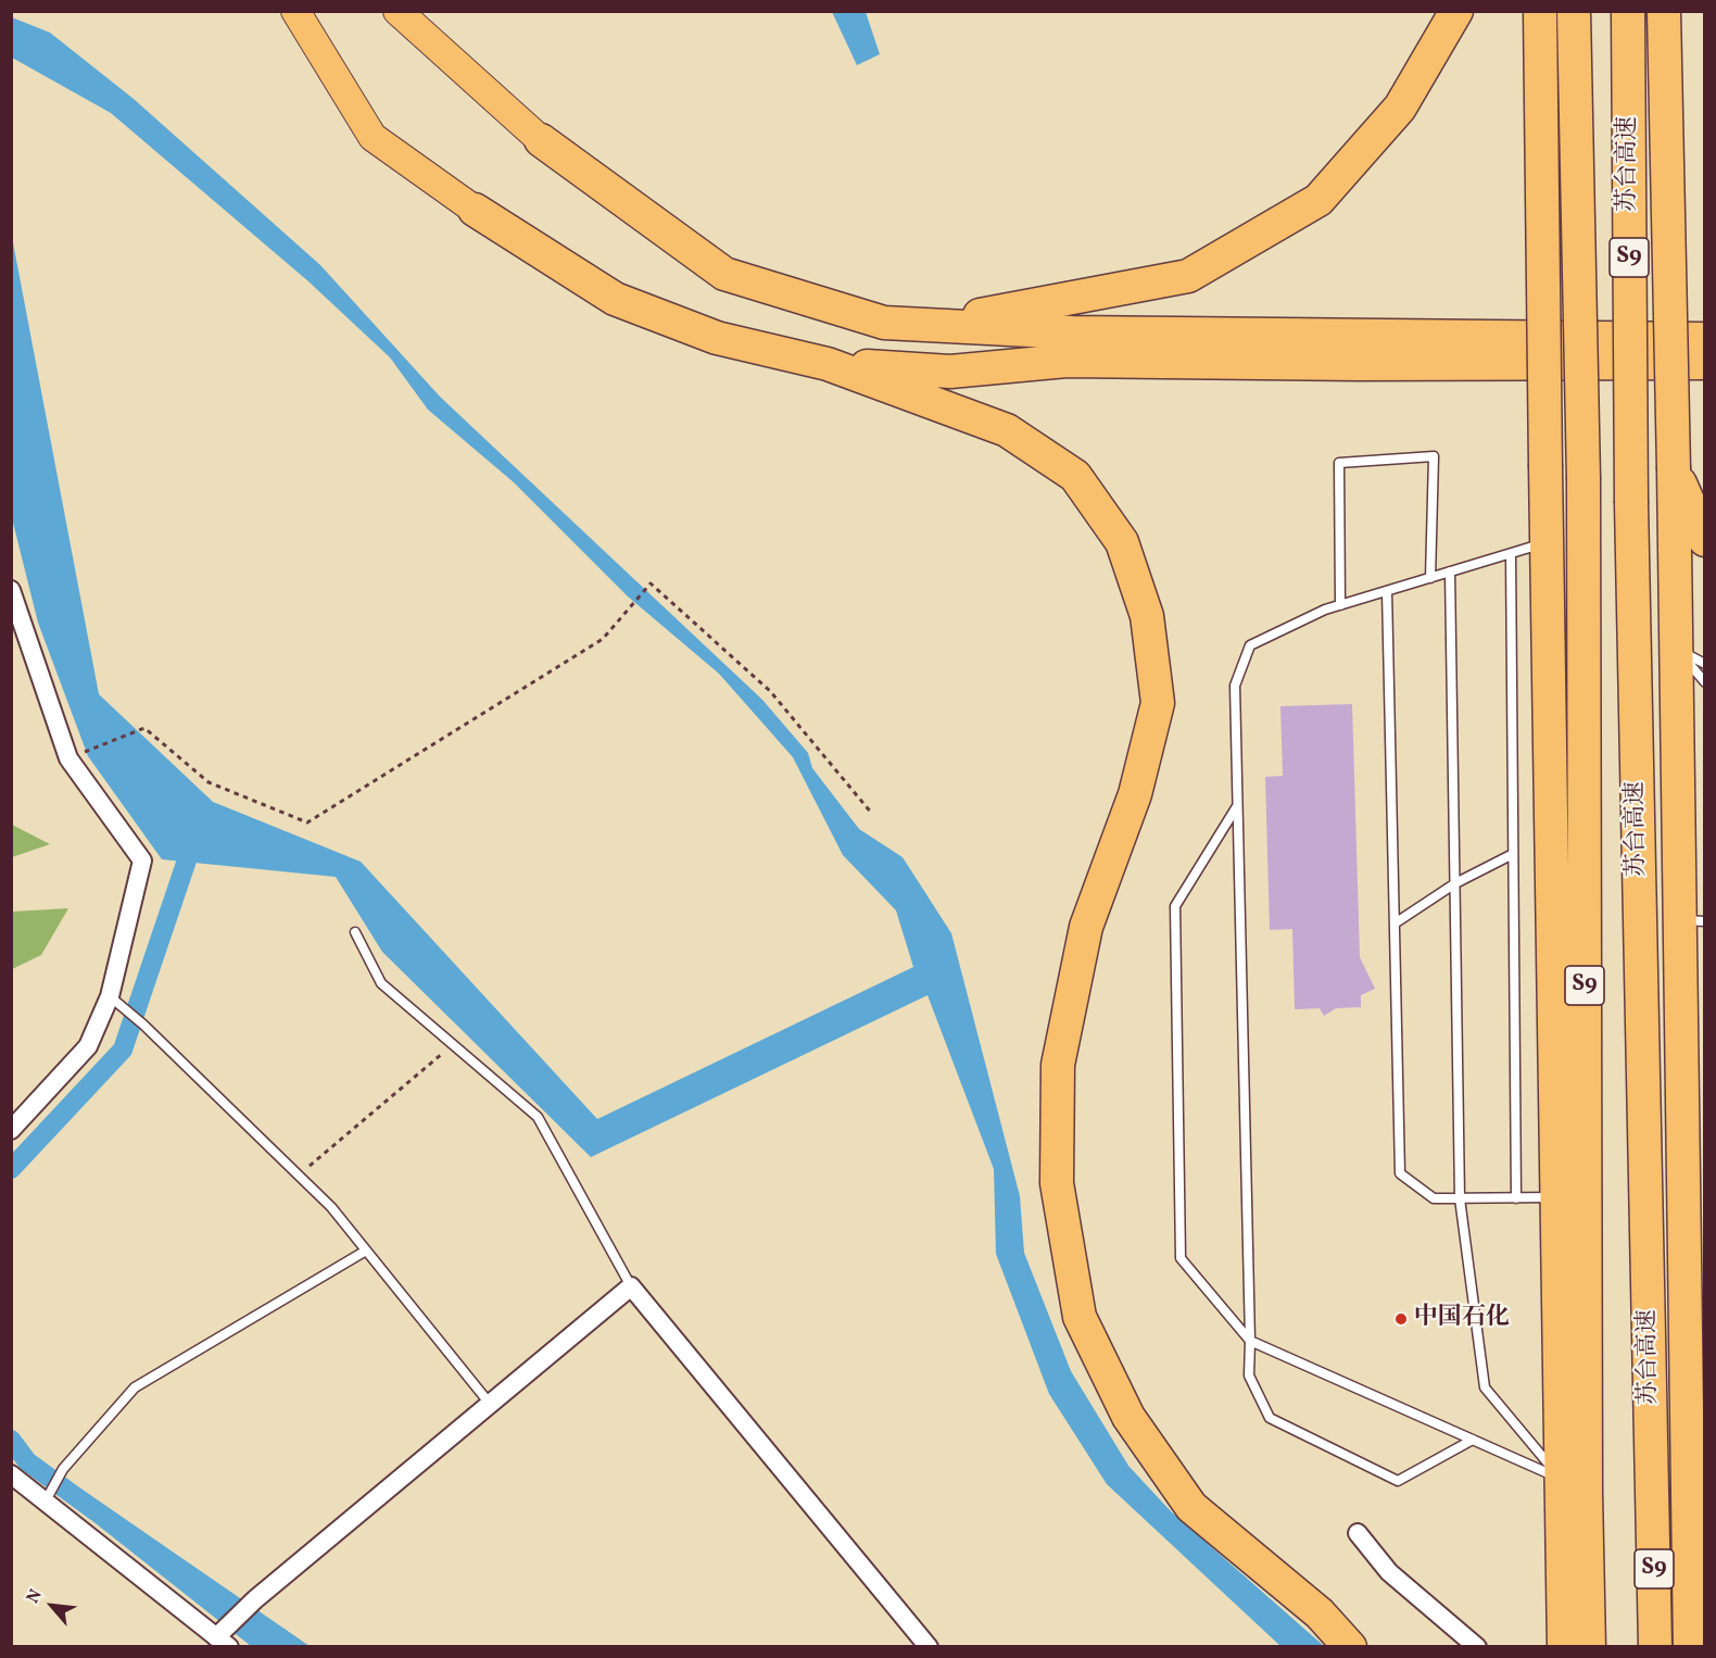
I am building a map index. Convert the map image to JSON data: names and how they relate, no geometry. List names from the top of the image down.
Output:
{
  "streets": {
    "highway": ["苏台高速", "S9"]
  },
  "places": ["中国石化"],
  "north": "top left"
}
